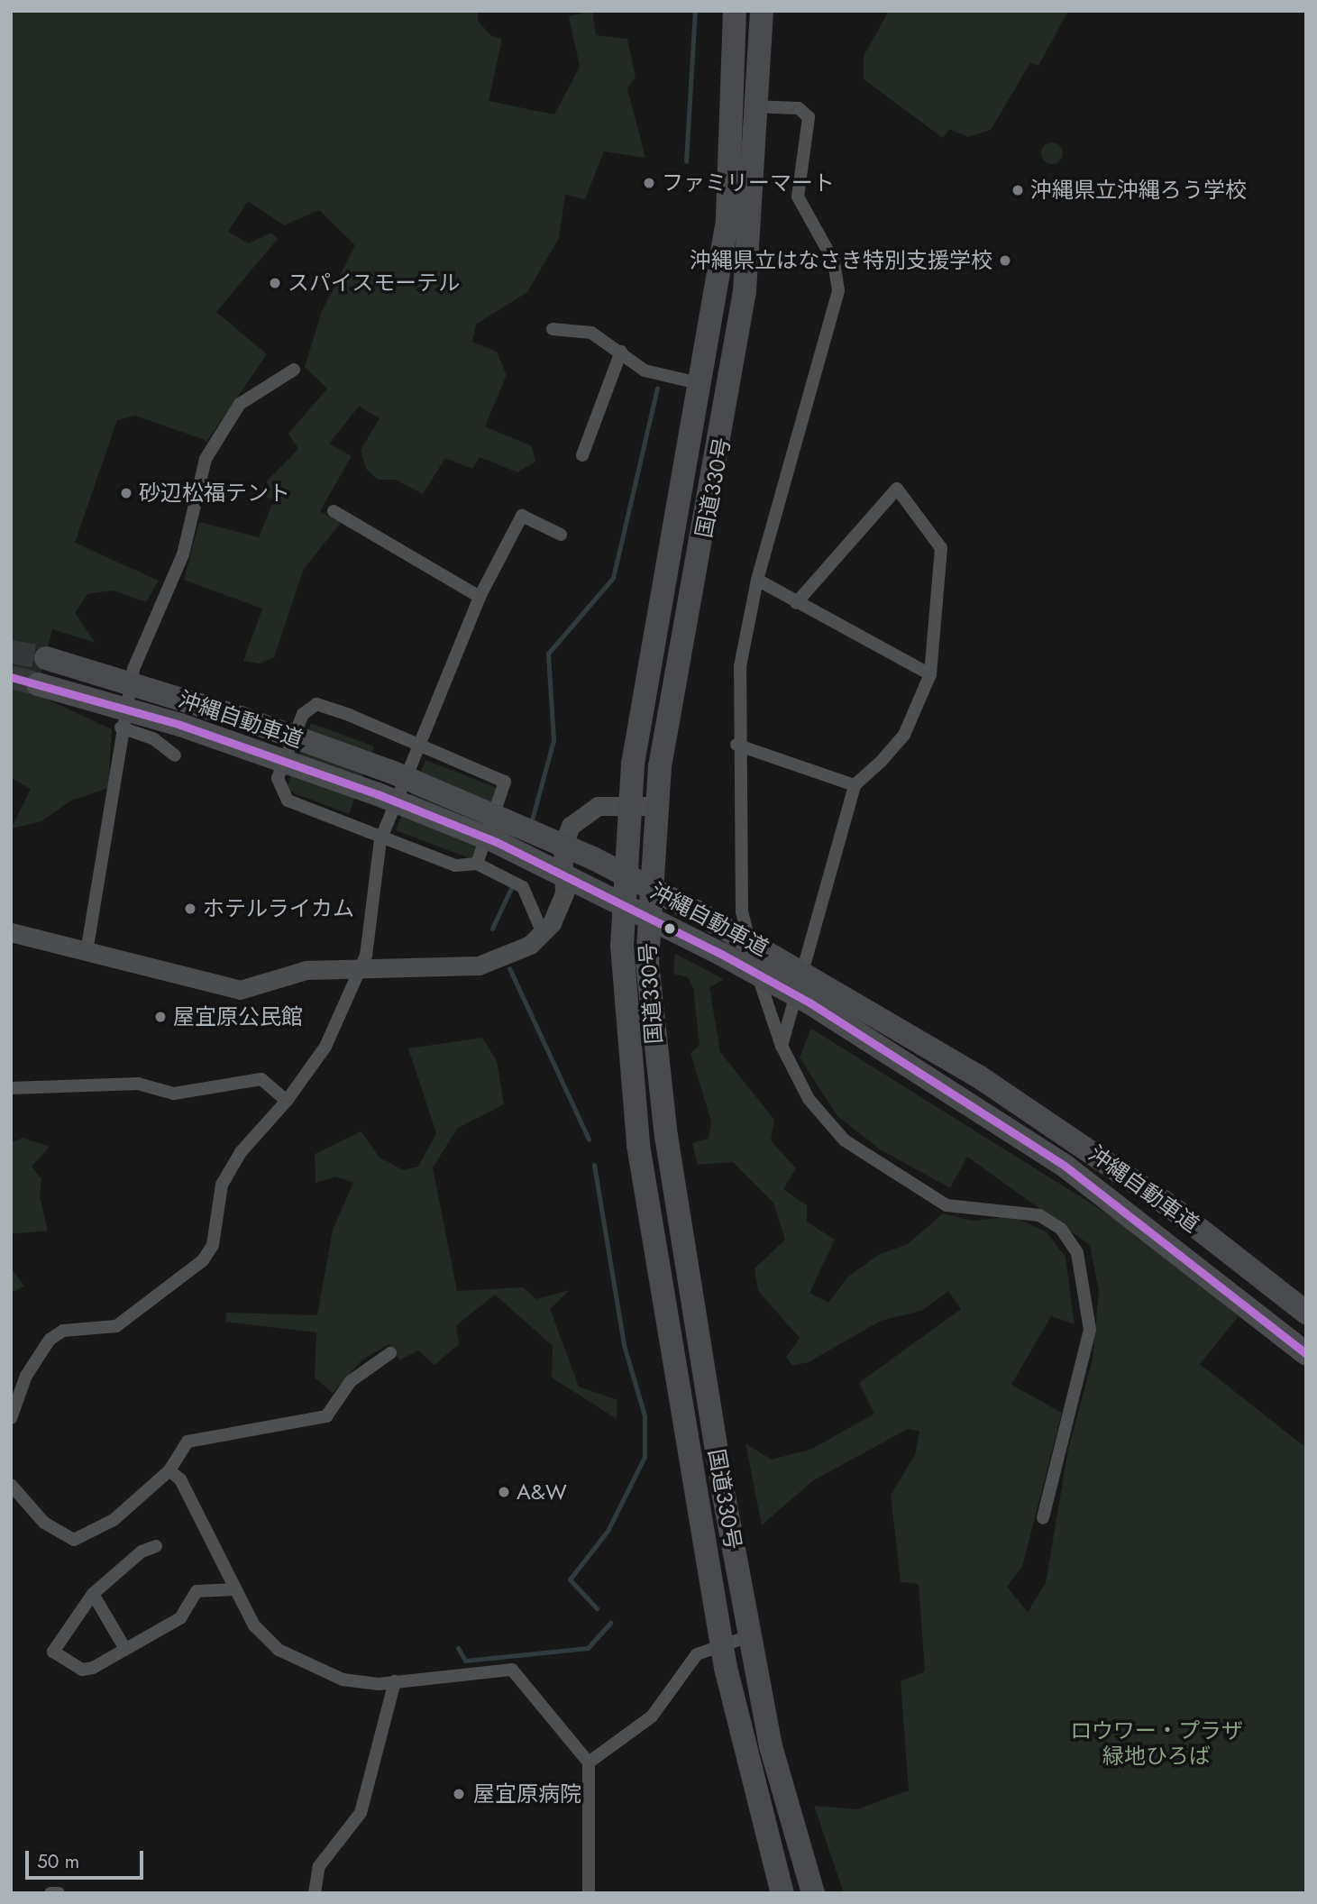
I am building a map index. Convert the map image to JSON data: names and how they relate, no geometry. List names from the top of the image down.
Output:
{
  "streets": {
    "highway": ["国道330号", "沖縄自動車道"]
  },
  "parks": ["ロウワー・プラザ 緑地ひろば"],
  "places": [
    "ファミリーマート",
    "沖縄県立沖縄ろう学校",
    "沖縄県立はなさき特別支援学校",
    "スパイスモーテル",
    "砂辺松福テント",
    "ホテルライカム",
    "屋宜原公民館",
    "A&W",
    "屋宜原病院"
  ],
  "scale_bar": "50 m"
}
